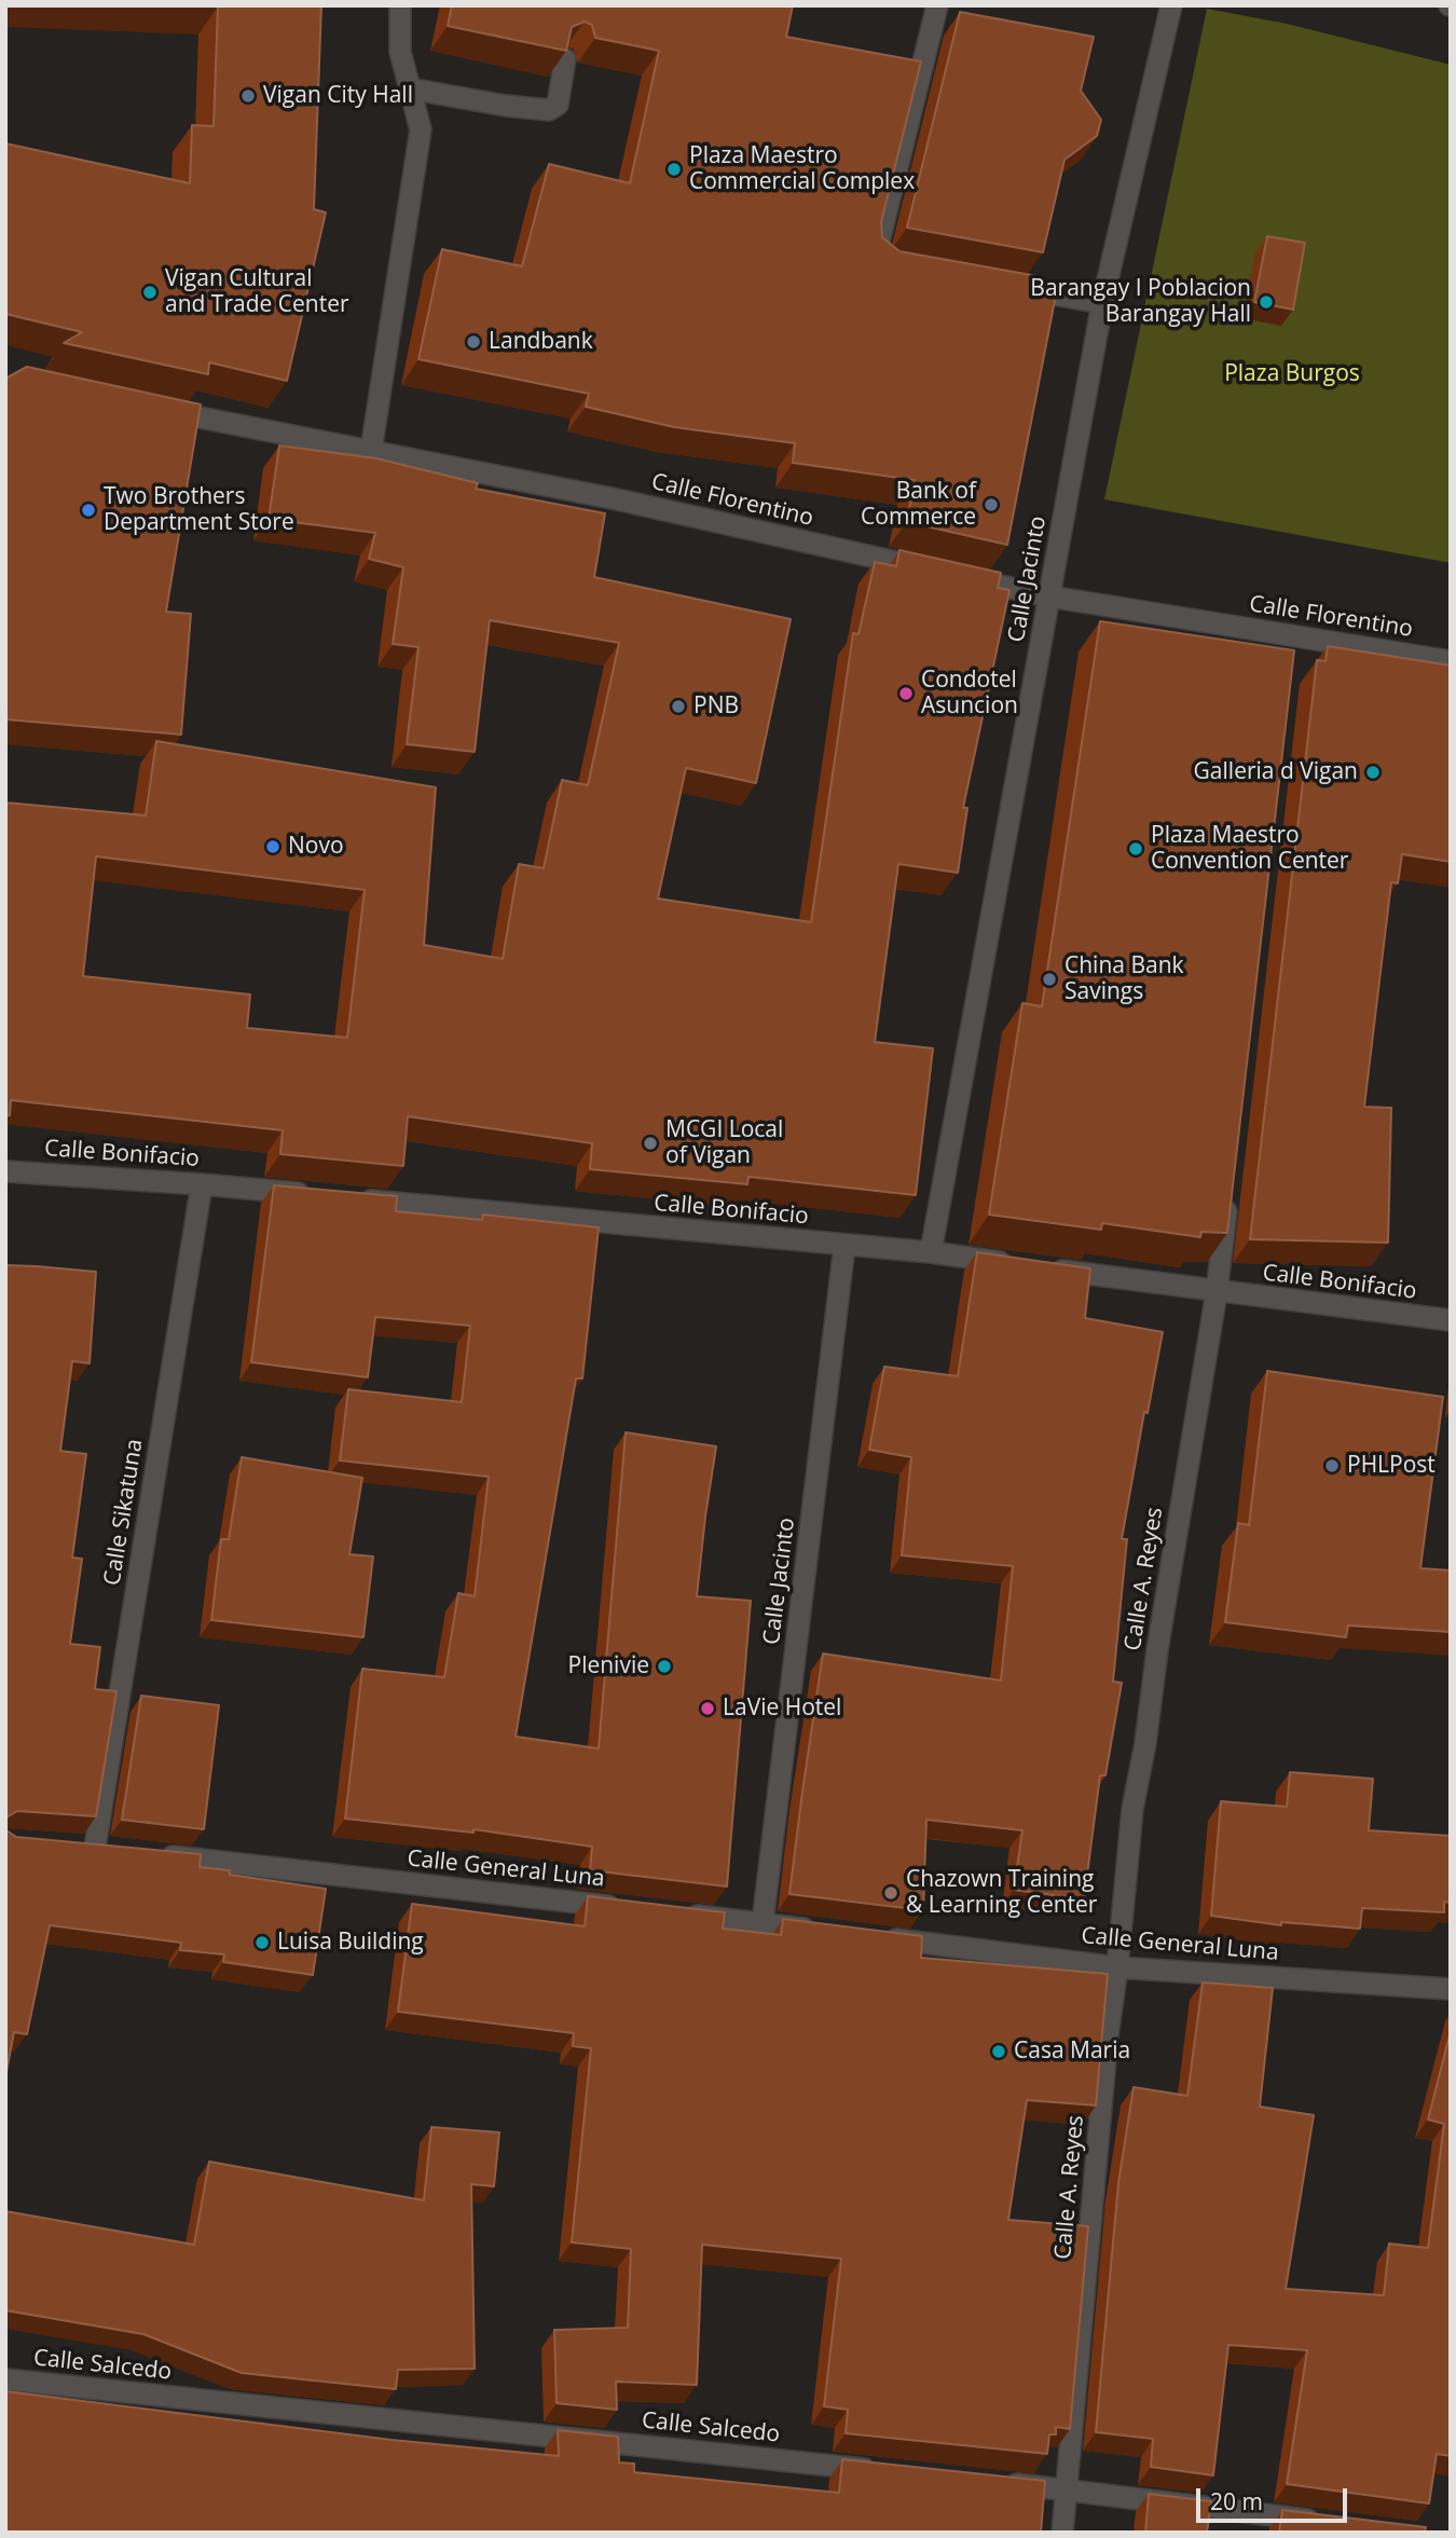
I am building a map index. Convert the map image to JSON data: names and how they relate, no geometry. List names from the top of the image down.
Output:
{
  "streets": {
    "street": [
      "Calle Florentino",
      "Calle Jacinto",
      "Calle Bonifacio",
      "Calle Sikatuna",
      "Calle A. Reyes",
      "Calle General Luna",
      "Calle Salcedo"
    ]
  },
  "crossings": [
    ["Calle Florentino", "Calle Jacinto"],
    ["Calle Jacinto", "Calle Bonifacio"],
    ["Calle Bonifacio", "Calle Sikatuna"],
    ["Calle Bonifacio", "Calle A. Reyes"],
    ["Calle A. Reyes", "Calle General Luna"]
  ],
  "parks": ["Plaza Burgos"],
  "places": [
    "Vigan City Hall",
    "Plaza Maestro Commercial Complex",
    "Vigan Cultural and Trade Center",
    "Barangay I Poblacion Barangay Hall",
    "Landbank",
    "Bank of Commerce",
    "Two Brothers Department Store",
    "Condotel Asuncion",
    "PNB",
    "Galleria d Vigan",
    "Novo",
    "Plaza Maestro Convention Center",
    "China Bank Savings",
    "MCGI Local of Vigan",
    "PHLPost",
    "Plenivie",
    "LaVie Hotel",
    "Chazown Training & Learning Center",
    "Luisa Building",
    "Casa Maria"
  ],
  "scale_bar": "20 m"
}
